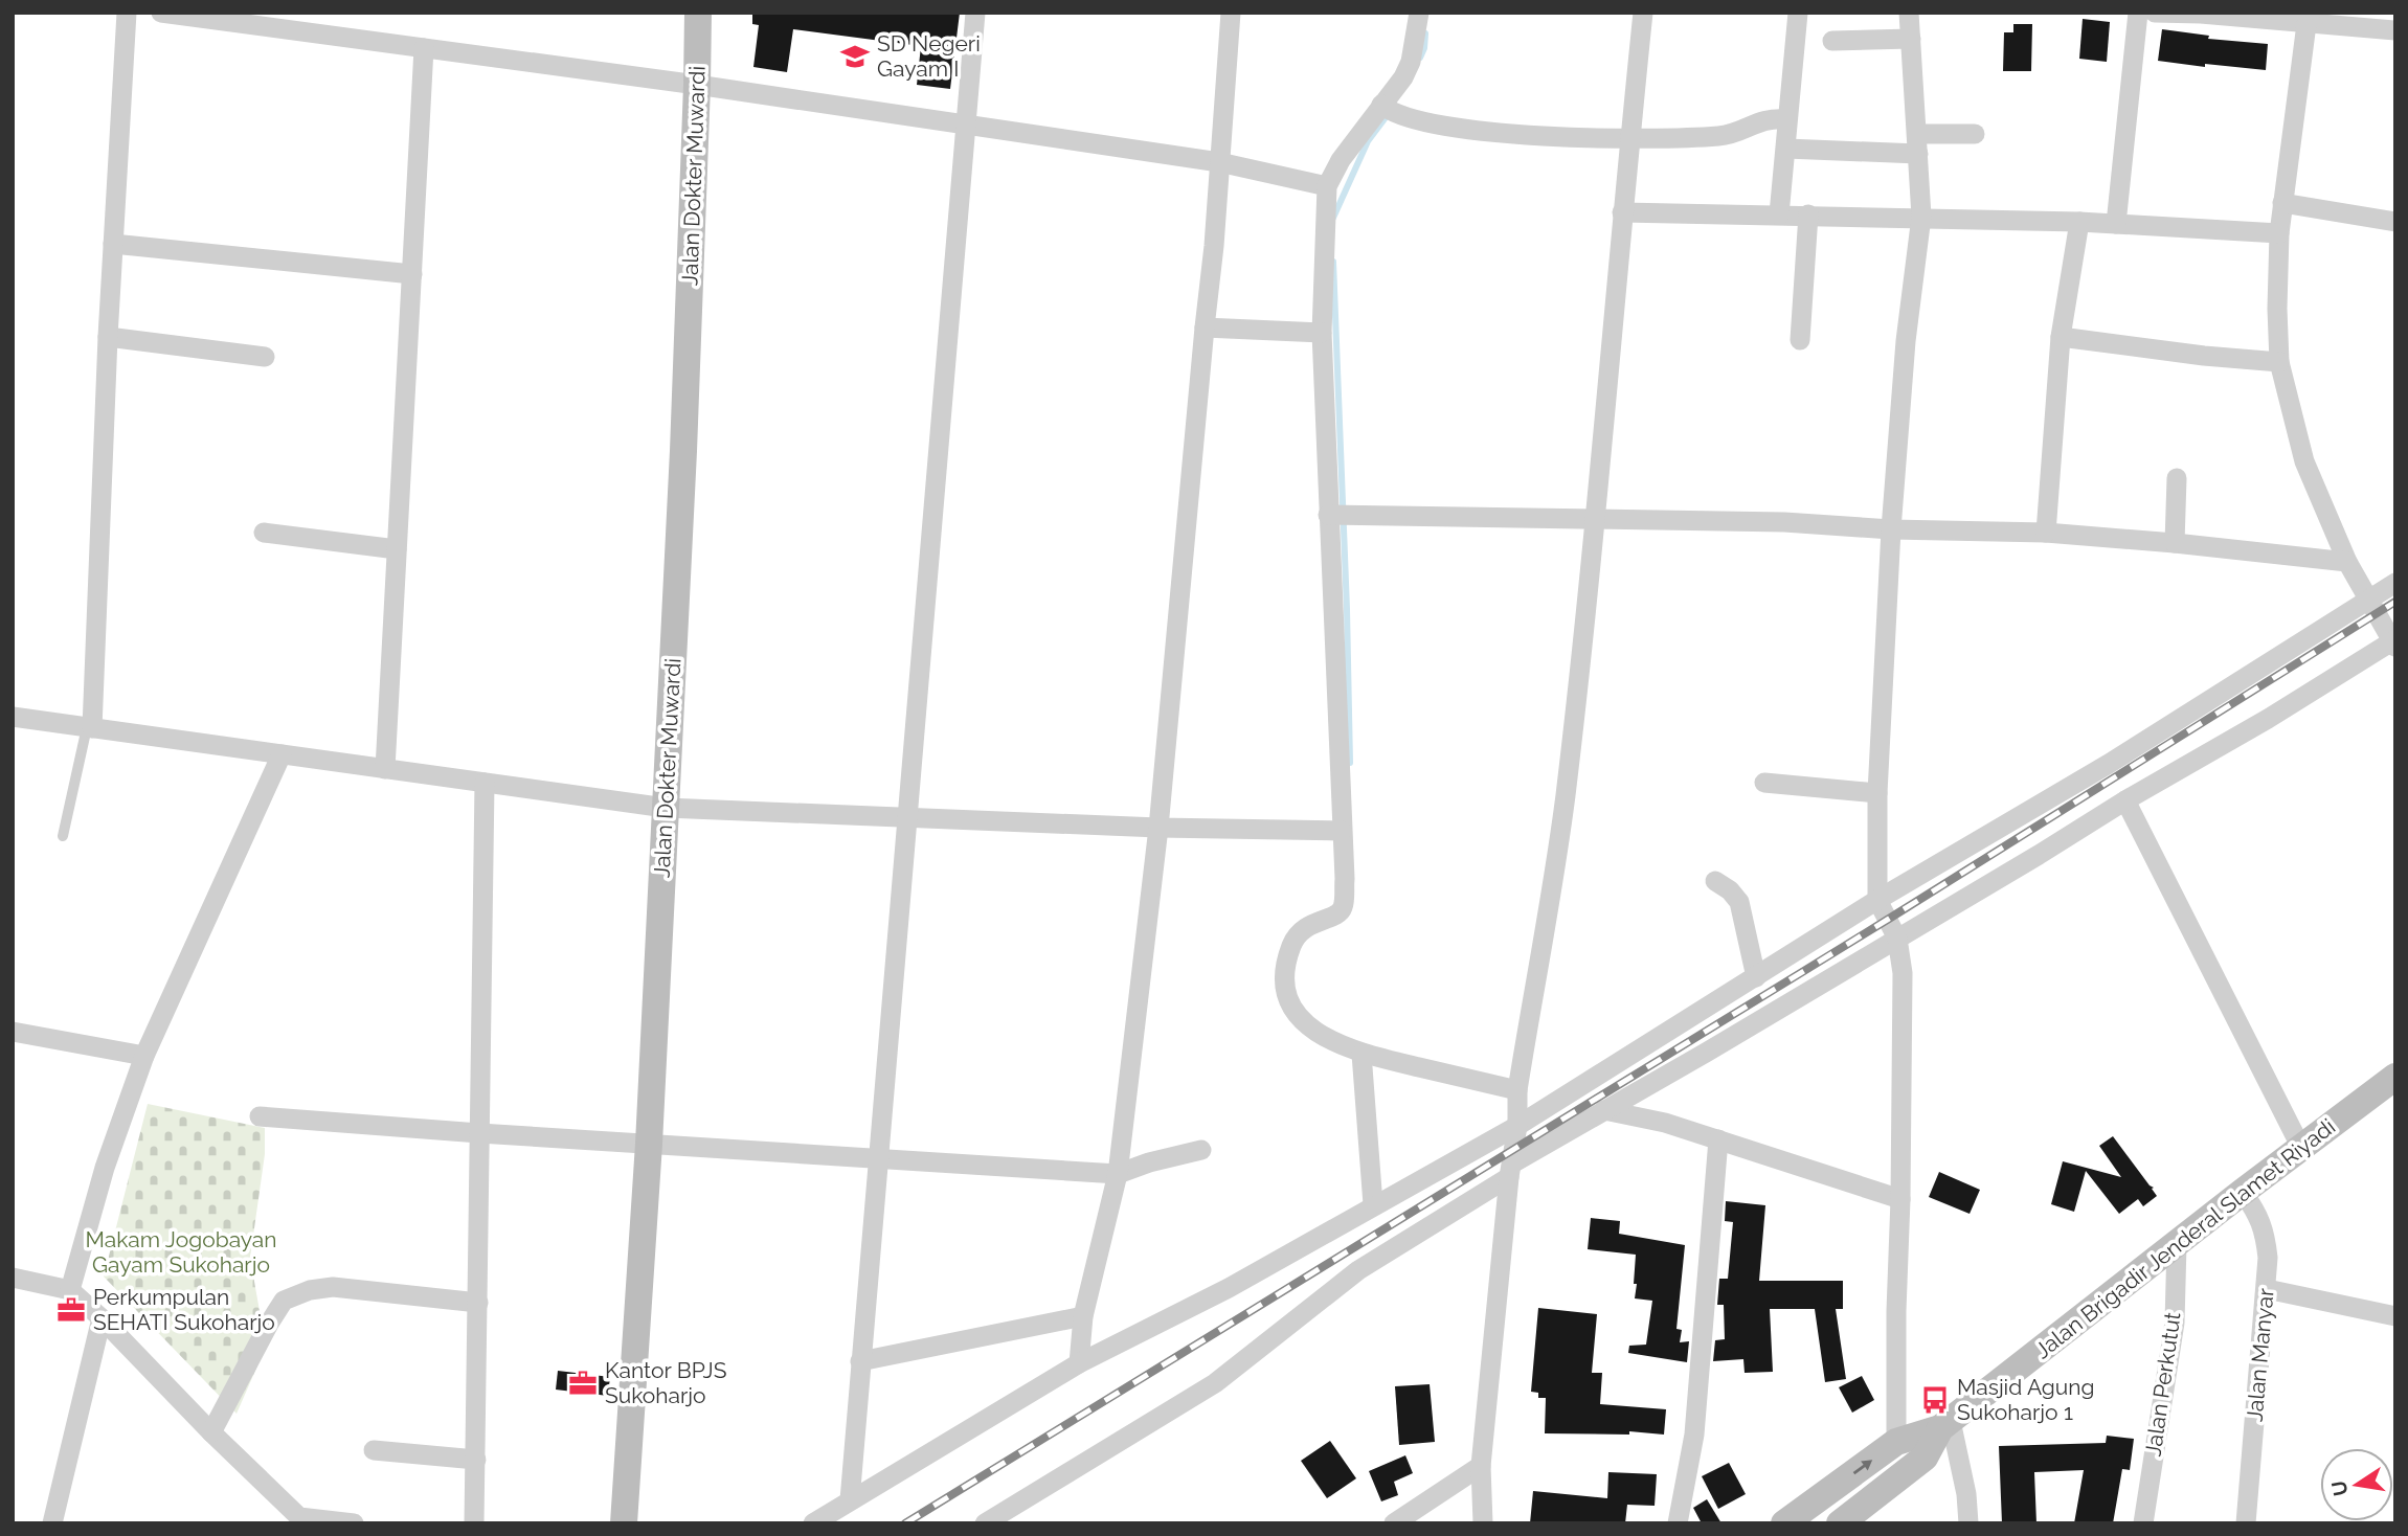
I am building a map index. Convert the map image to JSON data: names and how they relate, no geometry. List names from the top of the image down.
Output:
{
  "streets": {
    "main road": ["Jalan Dokter Muwardi", "Jalan Brigadir Jenderal Slamet Riyadi"],
    "street": ["Jalan Manyar", "Jalan Perkutut"]
  },
  "crossings": [
    ["Jalan Brigadir Jenderal Slamet Riyadi", "Jalan Manyar"],
    ["Jalan Brigadir Jenderal Slamet Riyadi", "Jalan Perkutut"]
  ],
  "parks": ["Makam Jogobayan Gayam Sukoharjo"],
  "places": {
    "school or university": ["SD Negeri Gayam I"],
    "office": ["Perkumpulan SEHATI Sukoharjo", "Kantor BPJS Sukoharjo"],
    "bus stop": ["Masjid Agung Sukoharjo 1"]
  },
  "north": "left"
}
